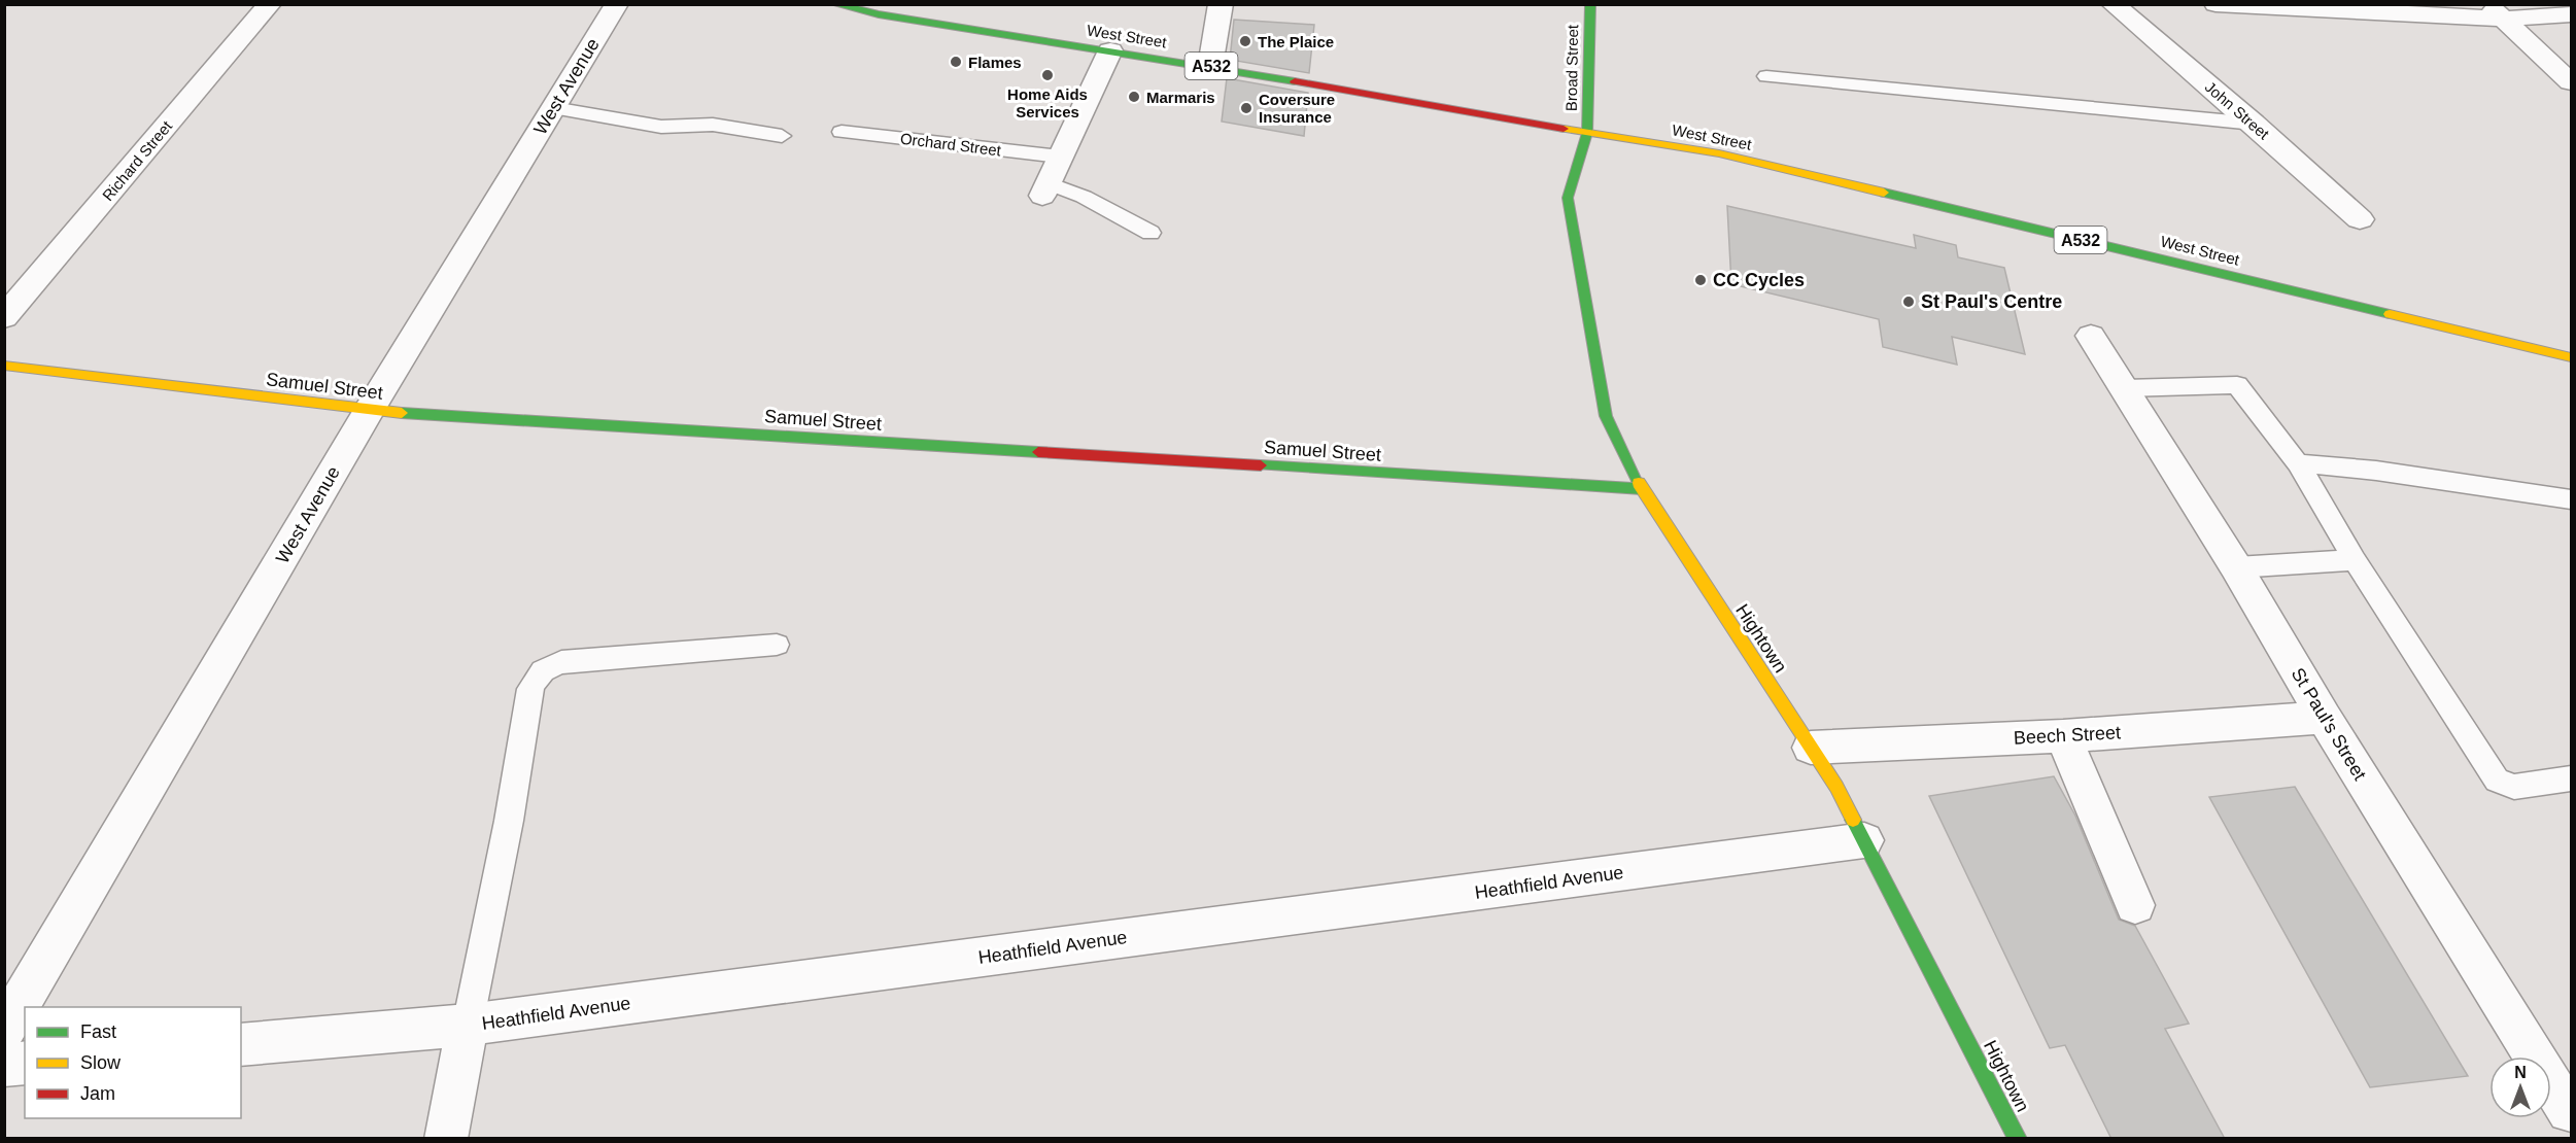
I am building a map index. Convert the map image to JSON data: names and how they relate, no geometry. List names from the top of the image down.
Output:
{
  "streets": {
    "street": [
      "West Street",
      "A532",
      "Broad Street",
      "West Avenue",
      "John Street",
      "Richard Street",
      "Samuel Street",
      "Hightown",
      "St Paul's Street",
      "Beech Street",
      "Heathfield Avenue"
    ],
    "lane": ["Orchard Street"]
  },
  "crossings": [
    ["West Street", "Broad Street"],
    ["West Street", "Hightown"],
    ["Broad Street", "Hightown"],
    ["West Avenue", "Samuel Street"],
    ["Samuel Street", "Hightown"],
    ["Hightown", "Beech Street"],
    ["Hightown", "Heathfield Avenue"],
    ["St Paul's Street", "Beech Street"]
  ],
  "places": [
    "The Plaice",
    "Flames",
    "Home Aids Services",
    "Marmaris",
    "Coversure Insurance",
    "CC Cycles",
    "St Paul's Centre"
  ],
  "legend": ["Fast", "Slow", "Jam"],
  "north": "top"
}
